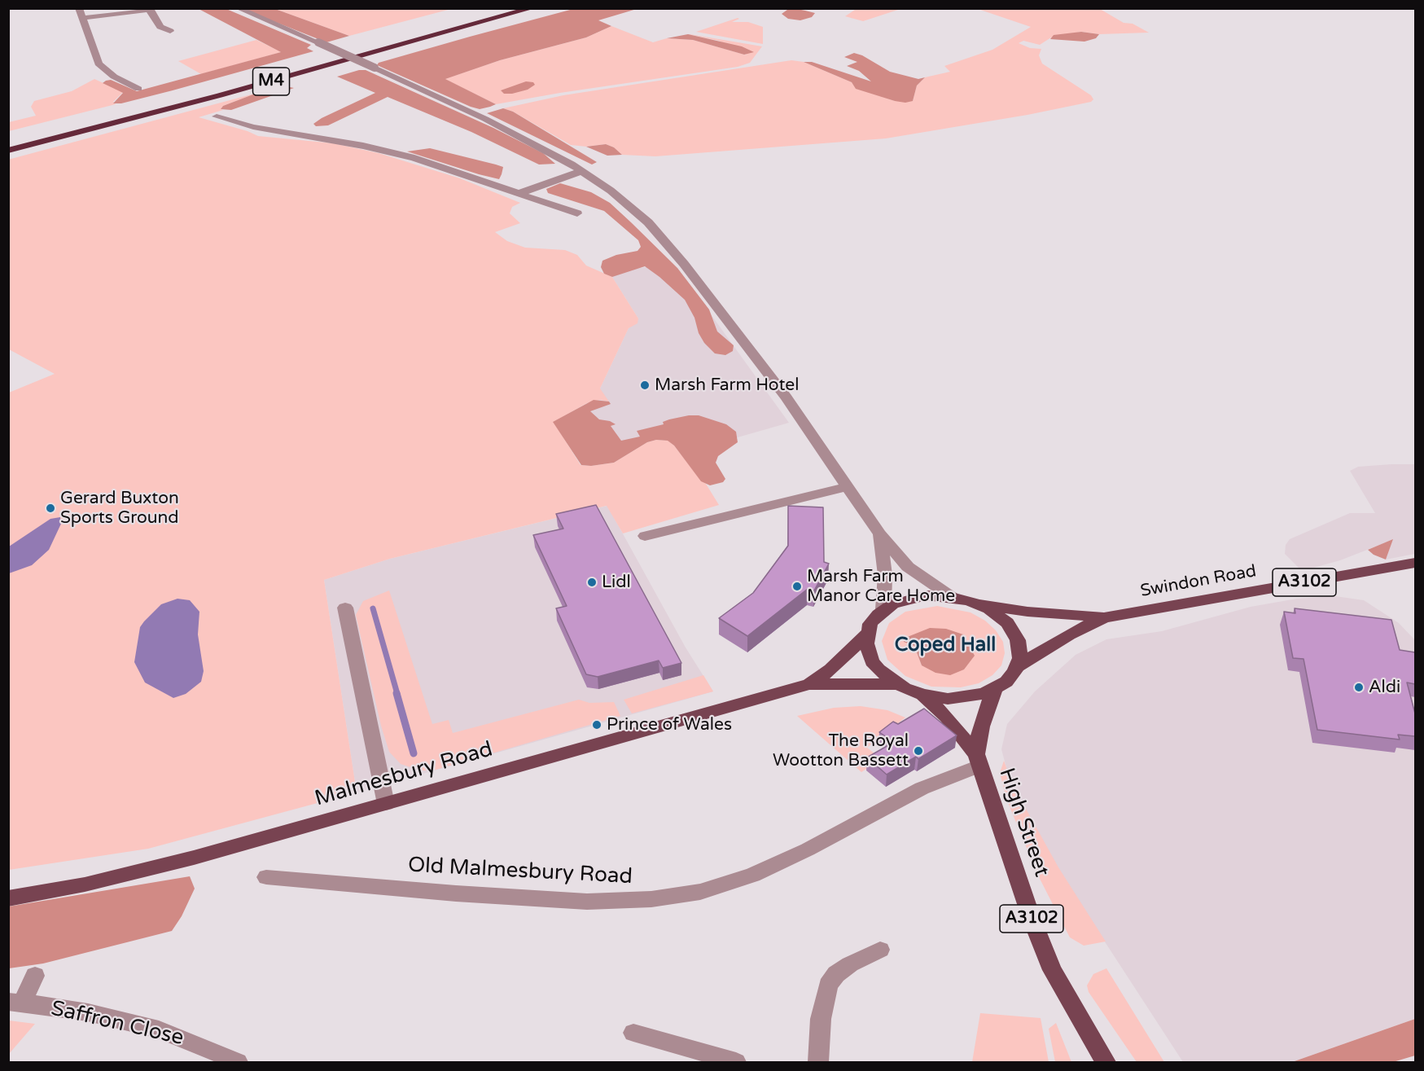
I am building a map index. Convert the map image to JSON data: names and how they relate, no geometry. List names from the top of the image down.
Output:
{
  "streets": {
    "highway": ["M4"],
    "main road": [
      "Swindon Road",
      "A3102",
      "Malmesbury Road",
      "High Street"
    ],
    "street": ["Old Malmesbury Road", "Saffron Close"]
  },
  "crossings": [
    ["Swindon Road", "A3102"],
    ["Swindon Road", "High Street"],
    ["A3102", "High Street"],
    ["High Street", "Old Malmesbury Road"]
  ],
  "districts": ["Coped Hall"],
  "places": [
    "Marsh Farm Hotel",
    "Gerard Buxton Sports Ground",
    "Lidl",
    "Marsh Farm Manor Care Home",
    "Aldi",
    "Prince of Wales",
    "The Royal Wootton Bassett"
  ]
}
